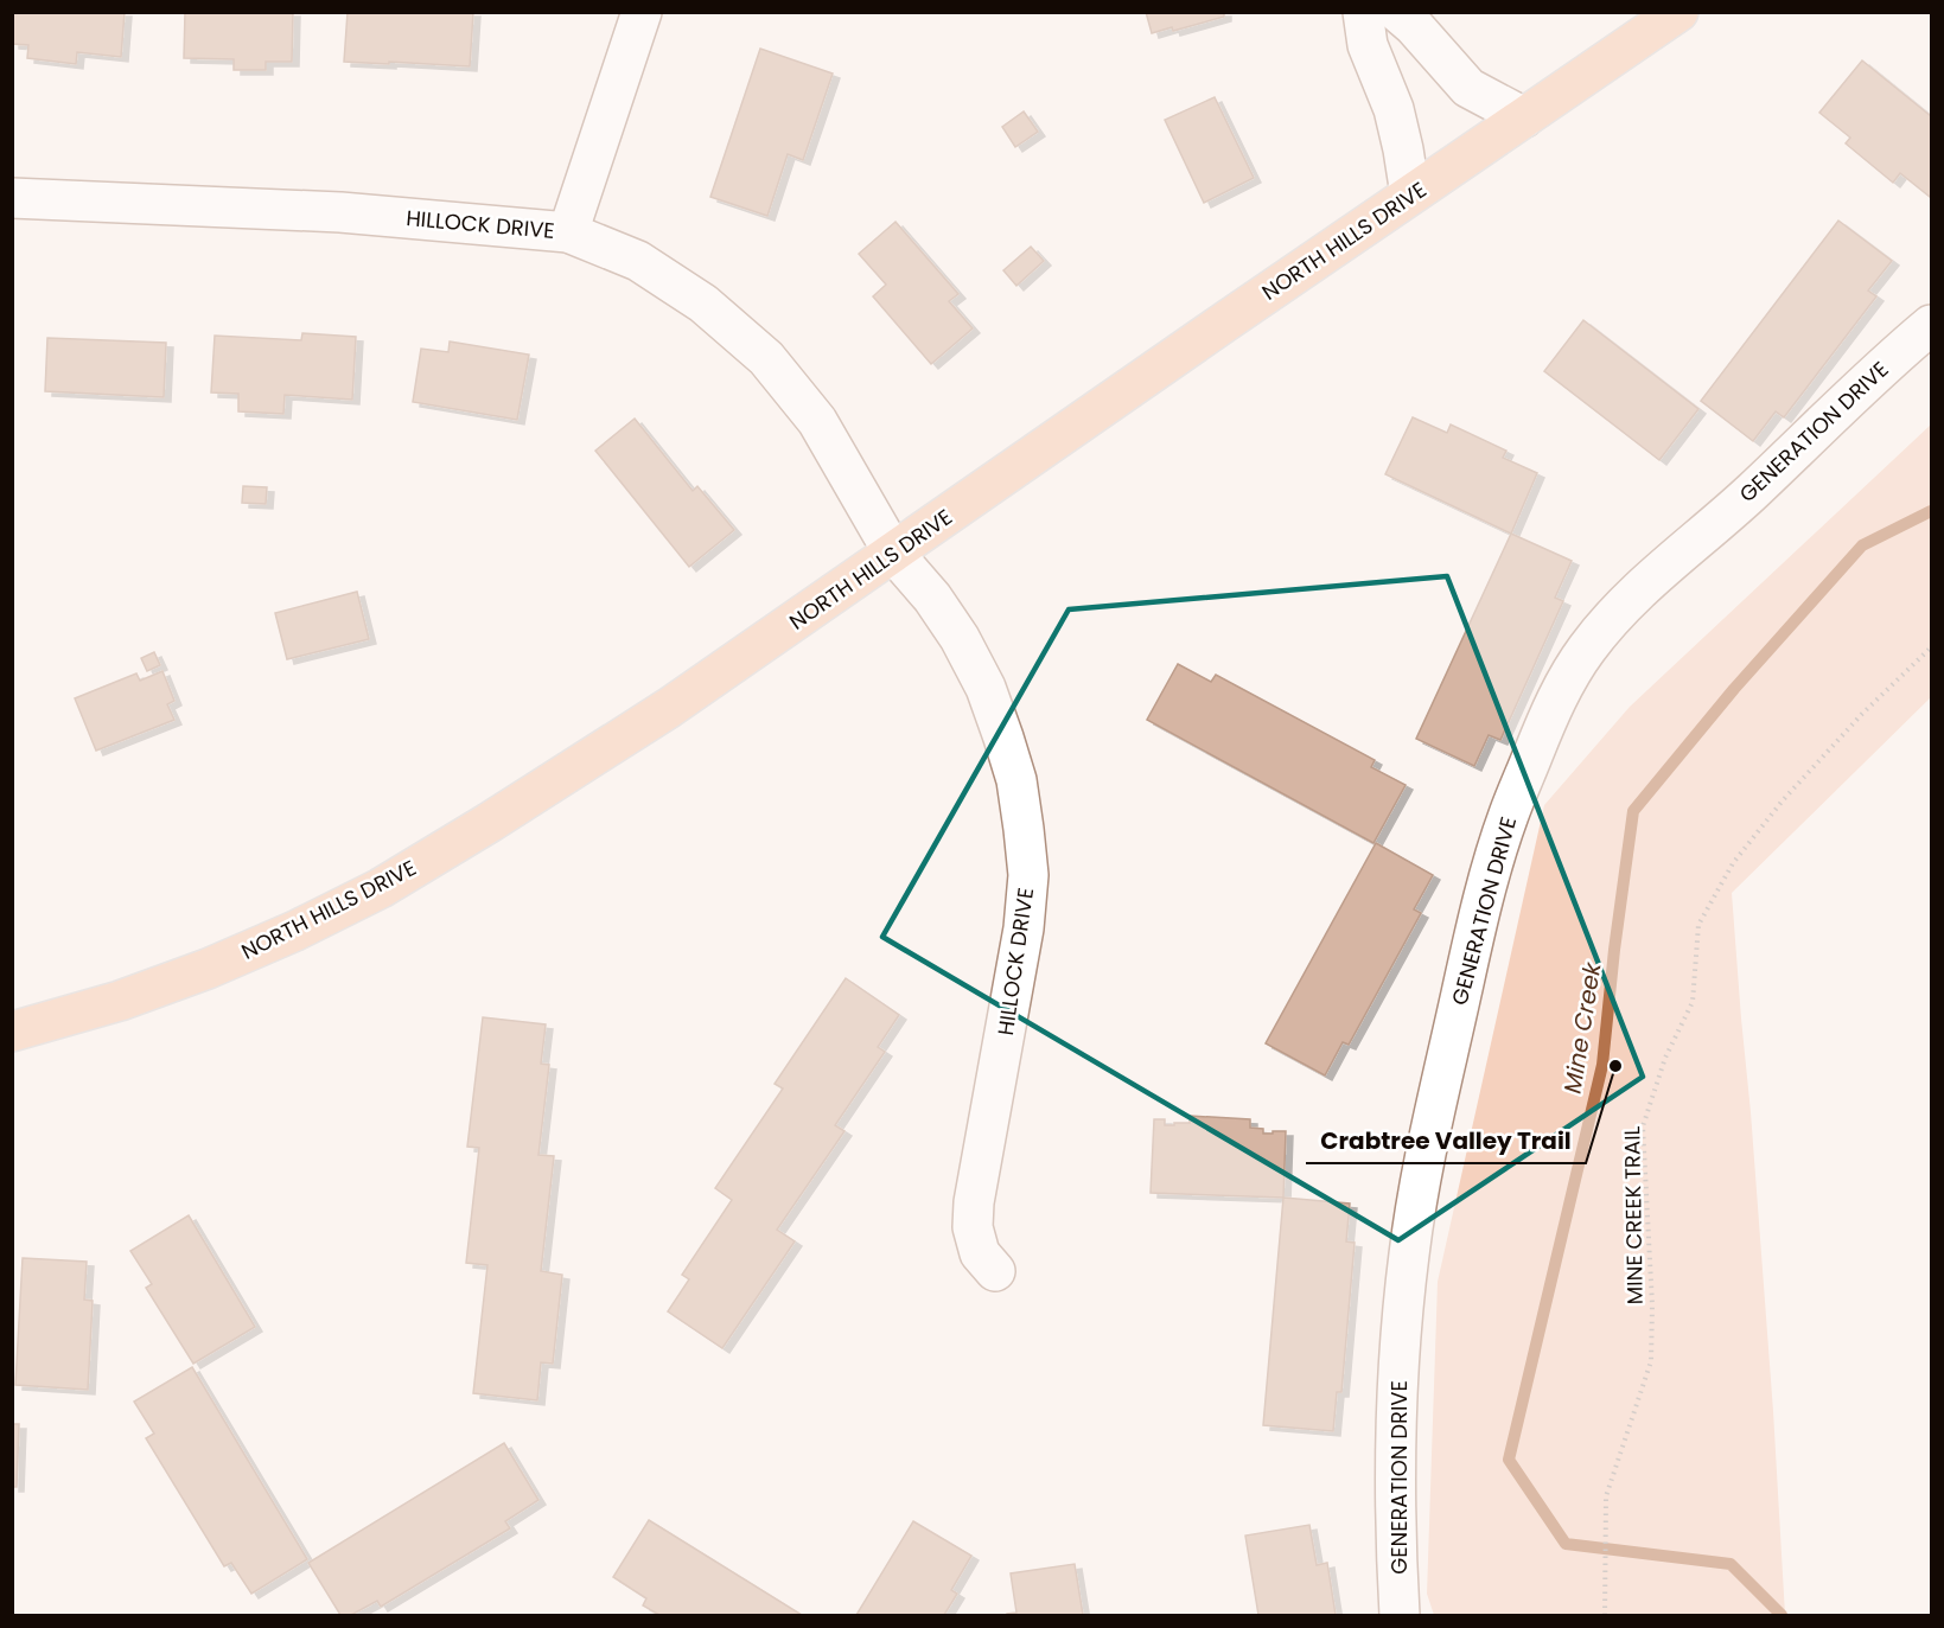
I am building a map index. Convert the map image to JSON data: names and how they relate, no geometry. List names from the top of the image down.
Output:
{
  "streets": {
    "main road": ["NORTH HILLS DRIVE"],
    "street": ["HILLOCK DRIVE", "GENERATION DRIVE"],
    "path": ["MINE CREEK TRAIL"]
  },
  "crossings": [
    ["HILLOCK DRIVE", "NORTH HILLS DRIVE"]
  ],
  "water": ["Mine Creek"],
  "places": ["Crabtree Valley Trail"]
}
